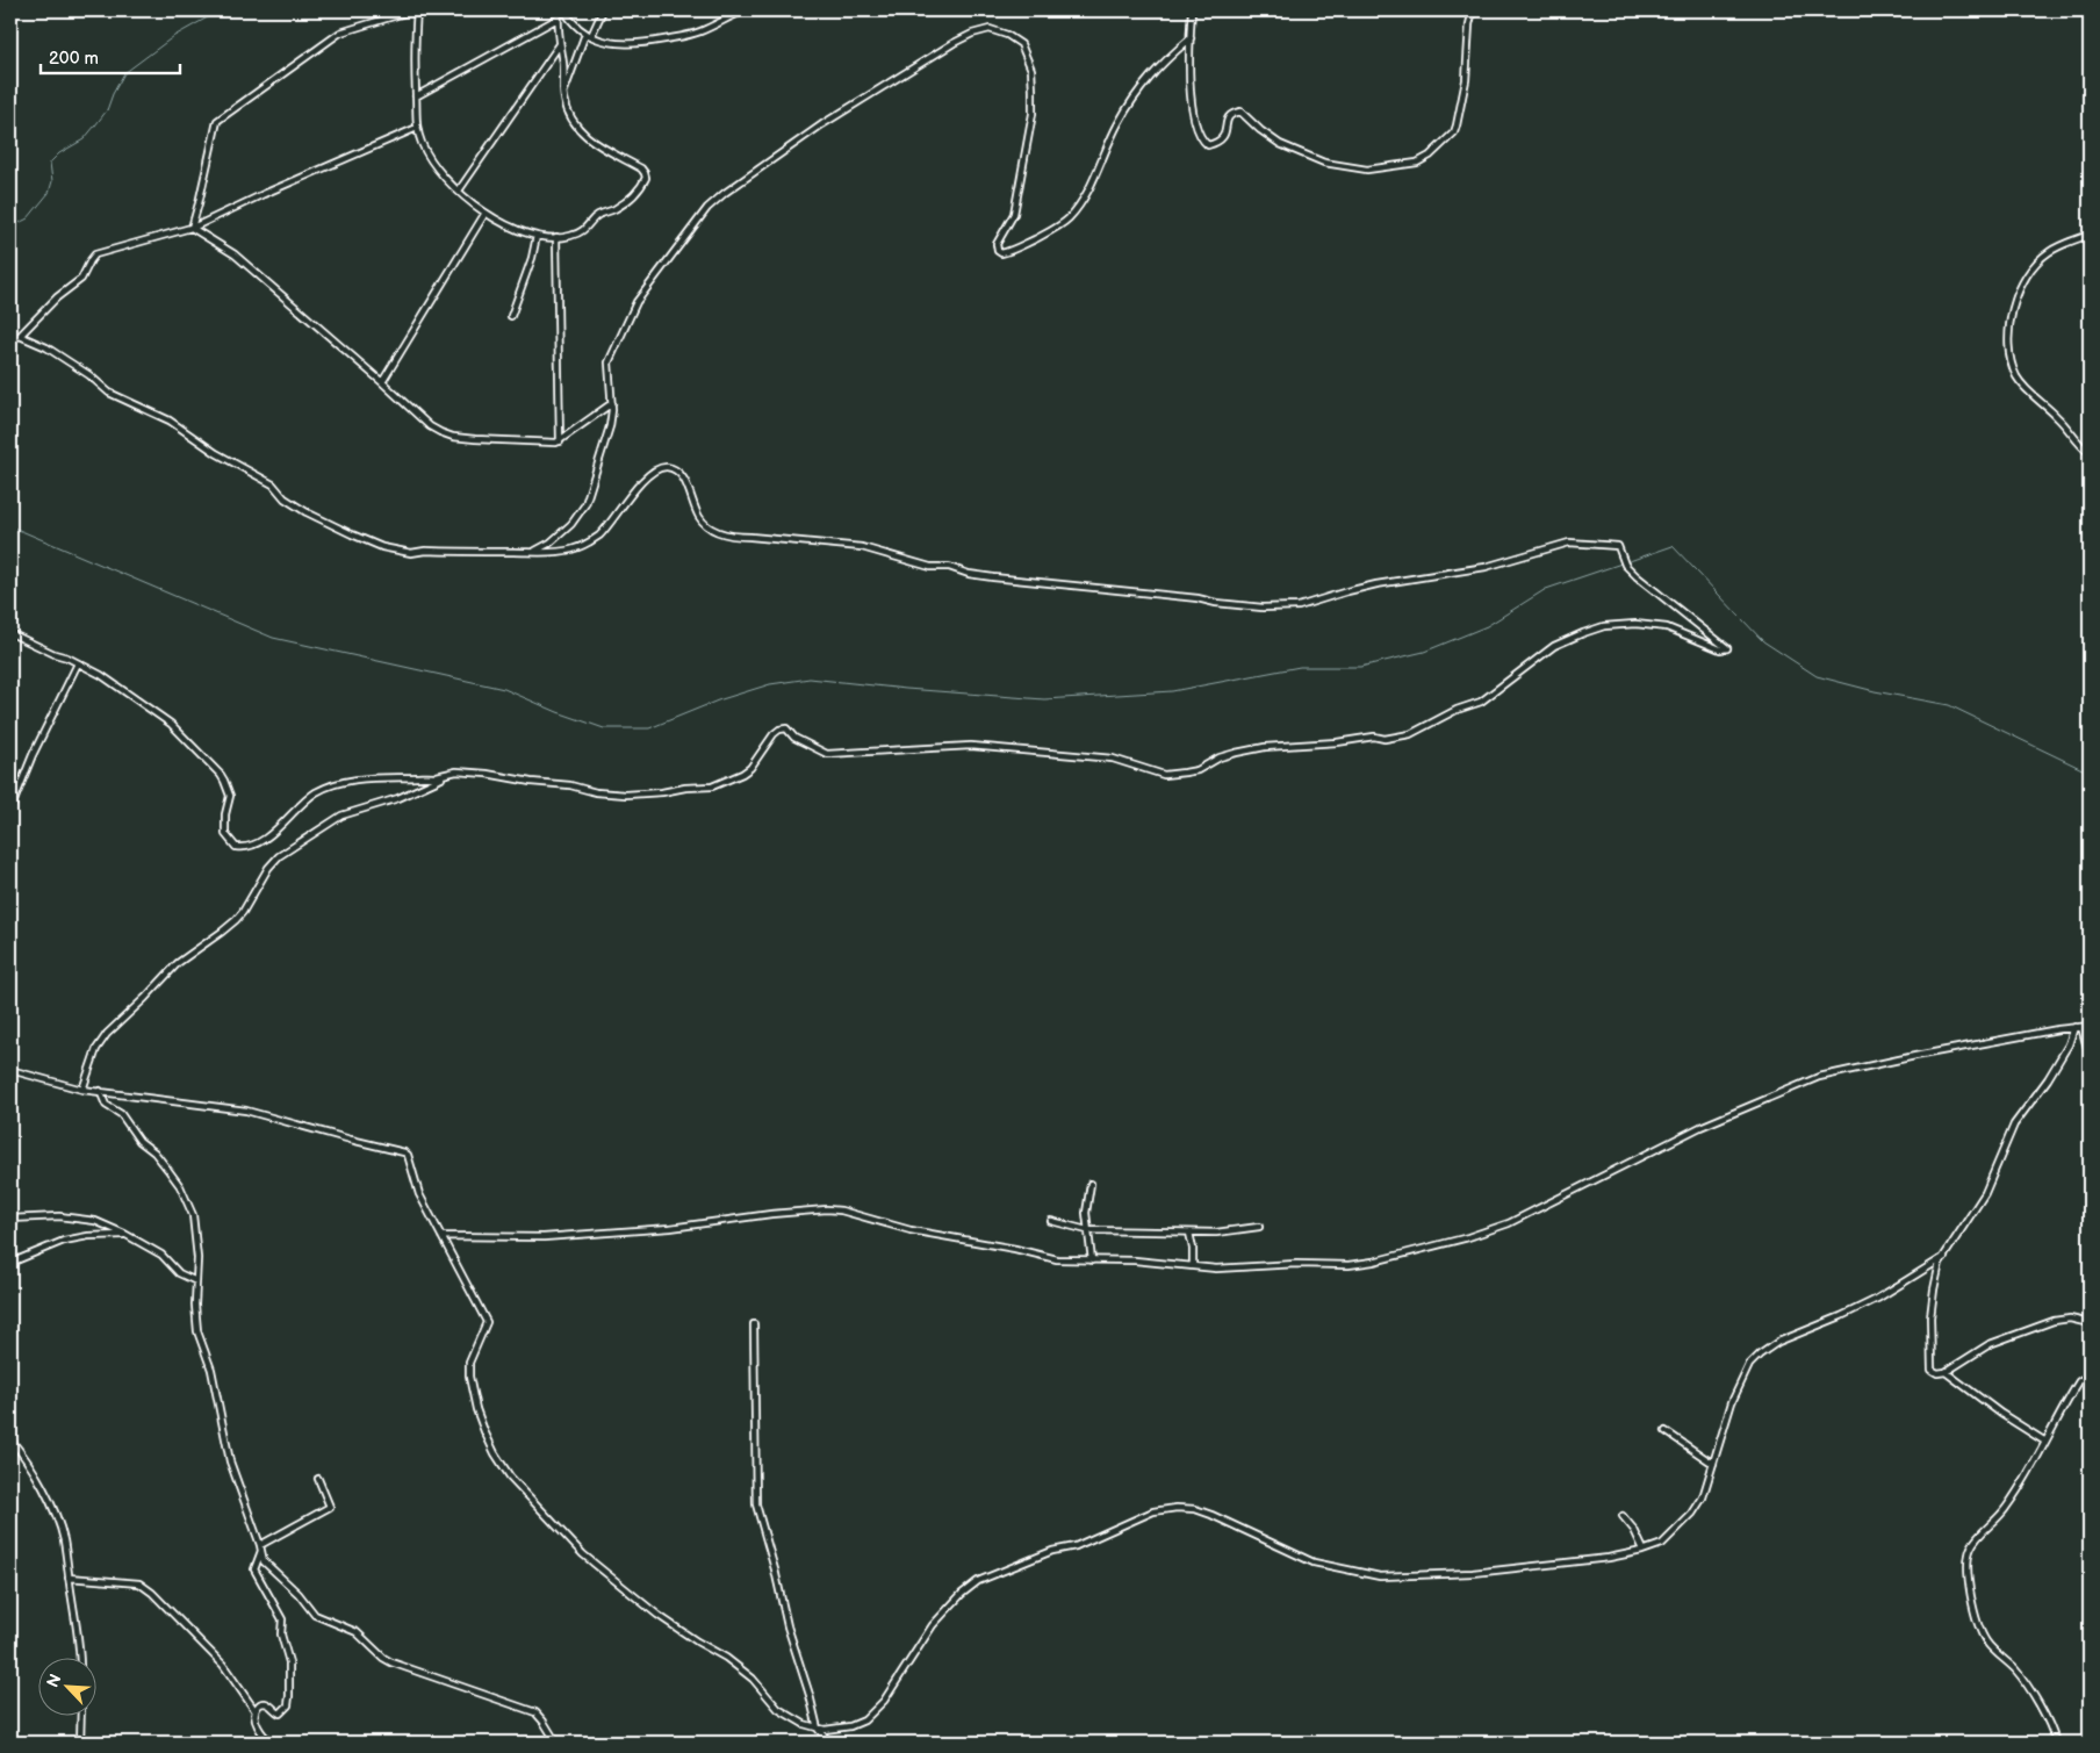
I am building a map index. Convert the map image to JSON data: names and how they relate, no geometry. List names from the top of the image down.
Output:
{
  "scale_bar": "200 m",
  "north": "top left"
}
